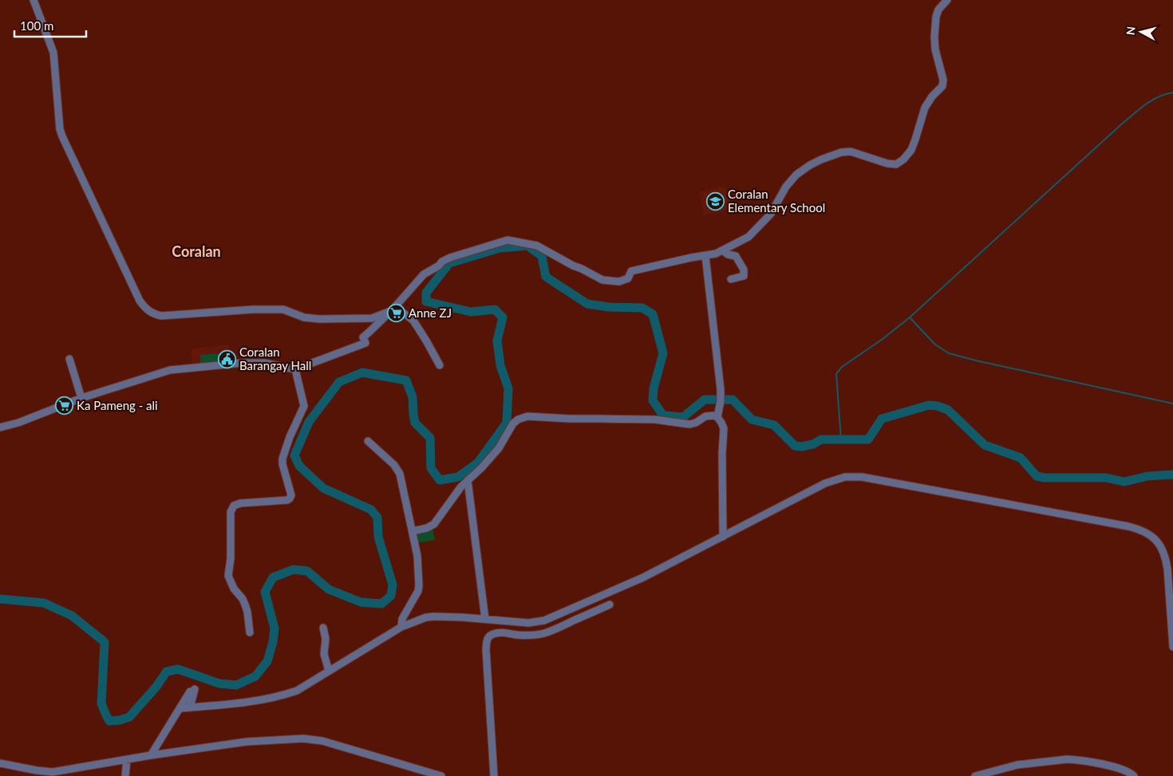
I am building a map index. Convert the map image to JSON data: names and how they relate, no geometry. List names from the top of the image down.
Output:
{
  "districts": ["Coralan"],
  "places": {
    "school or university": ["Coralan Elementary School"],
    "supermarket": ["Anne ZJ", "Ka Pameng - ali"],
    "public building": ["Coralan Barangay Hall"]
  },
  "scale_bar": "100 m",
  "north": "left"
}
